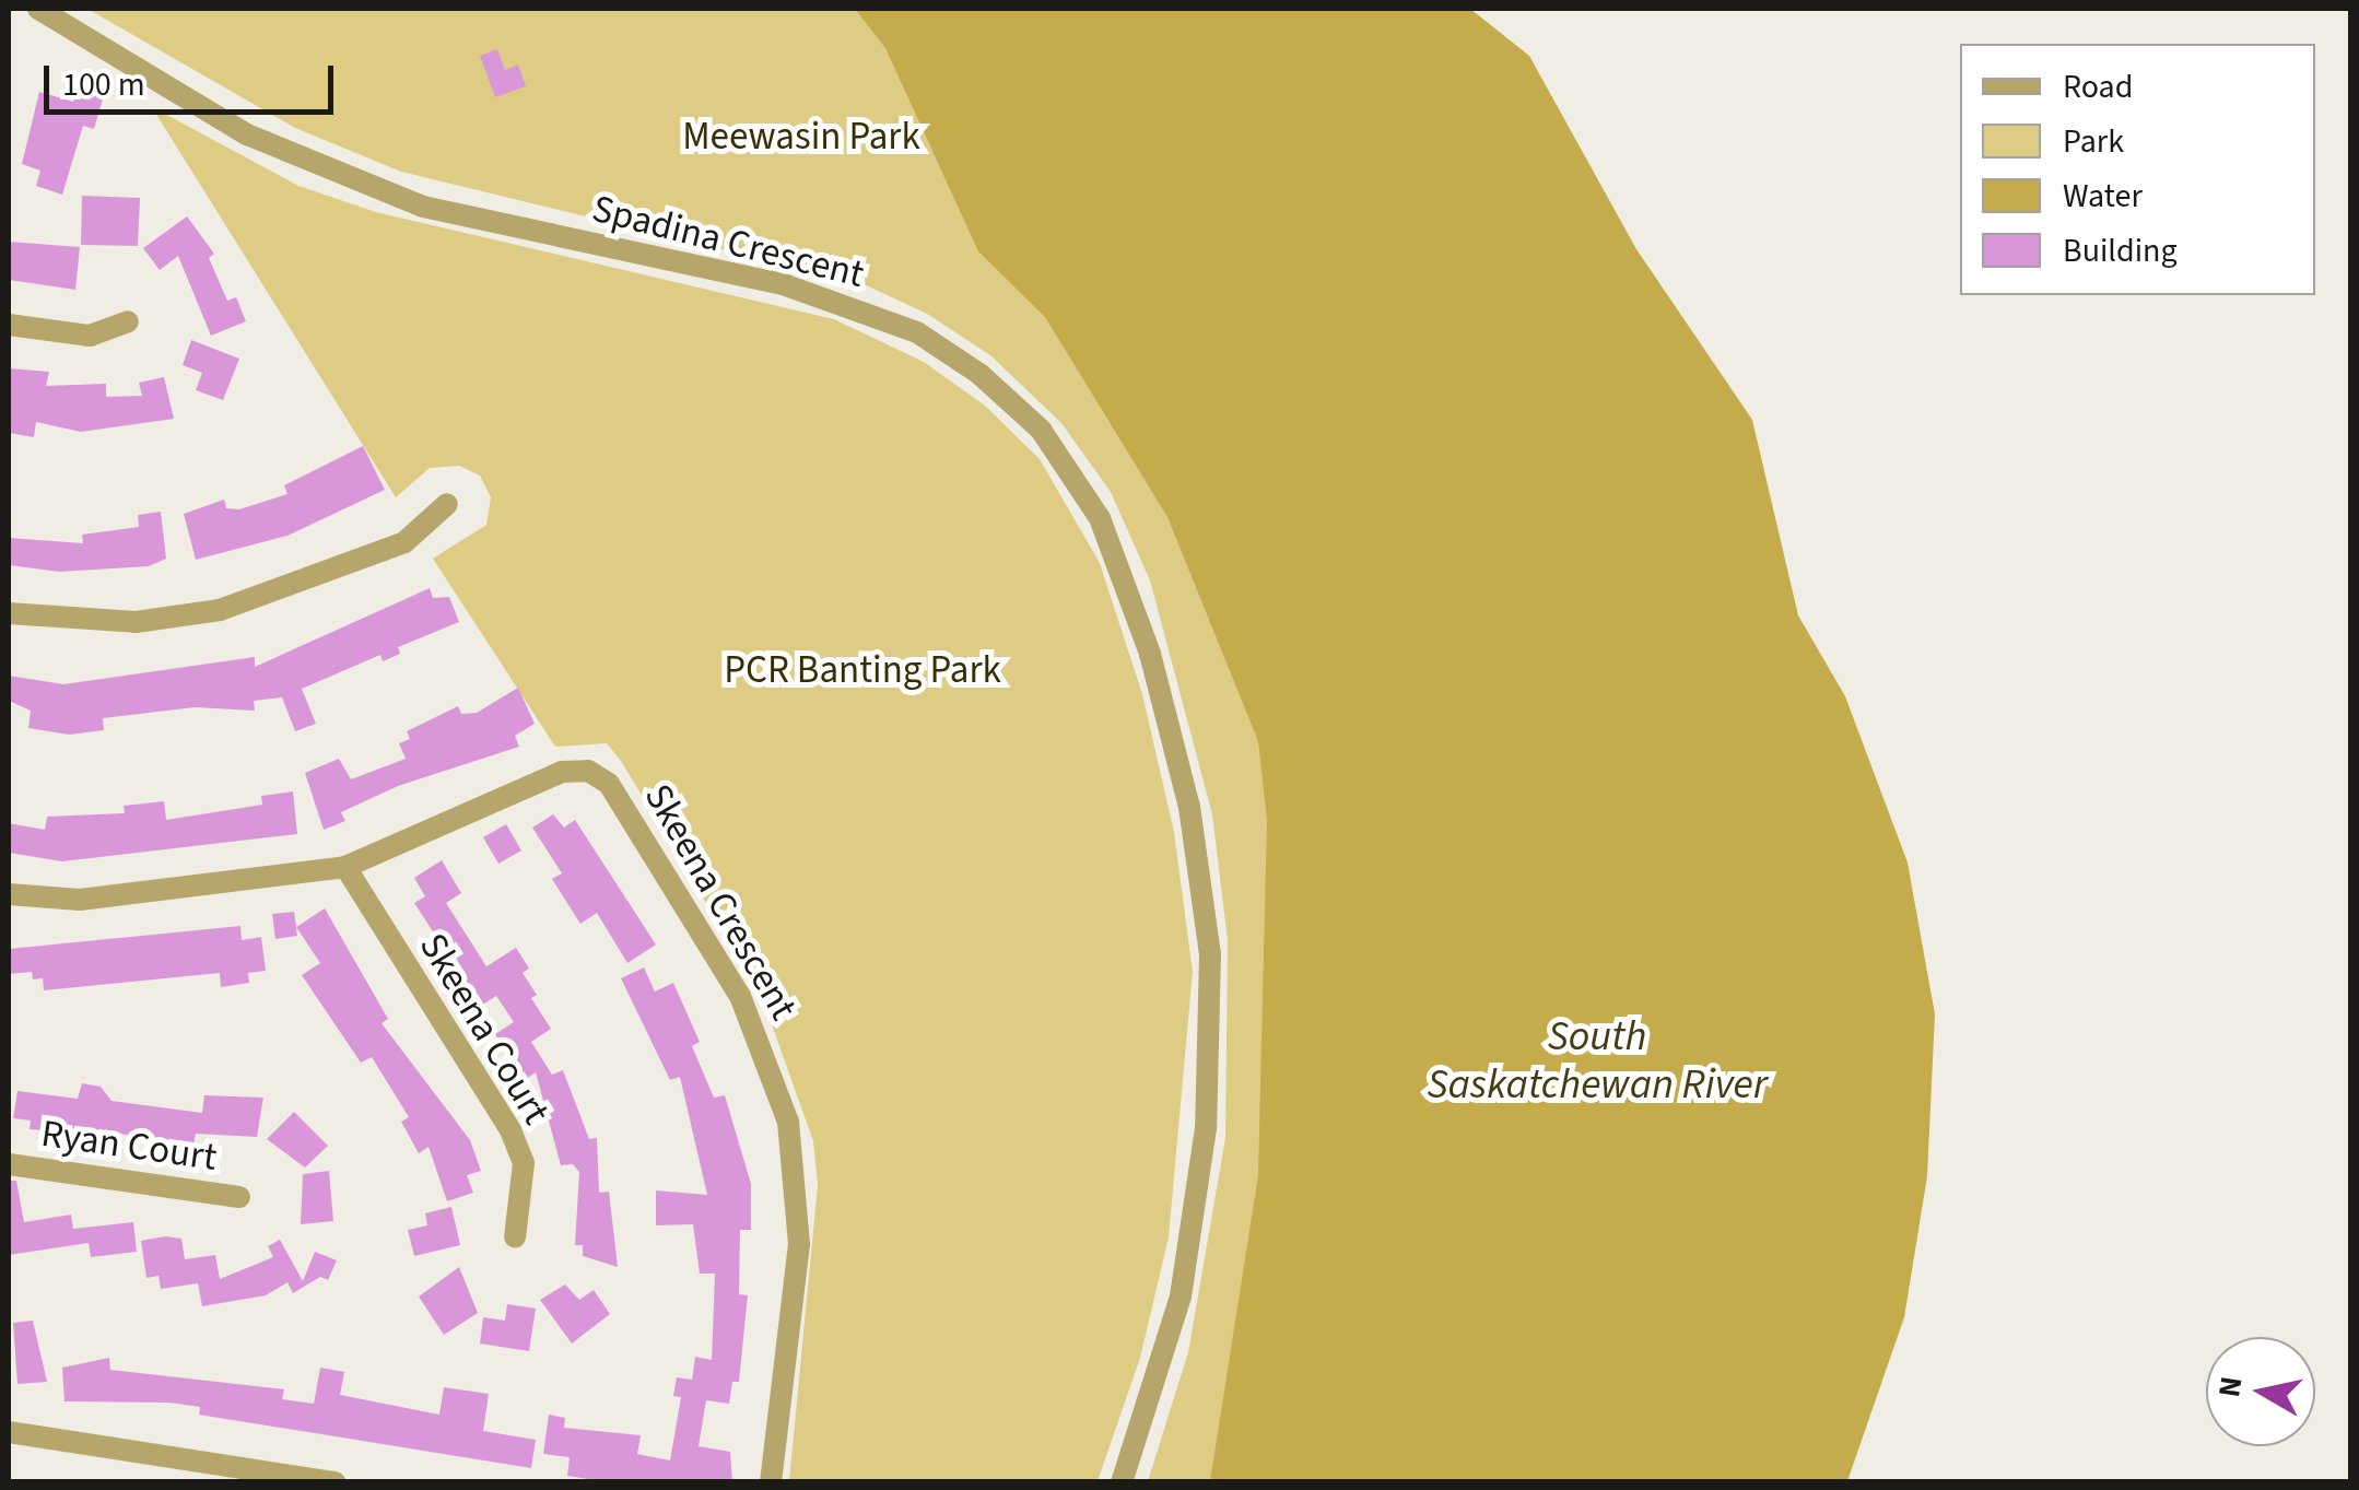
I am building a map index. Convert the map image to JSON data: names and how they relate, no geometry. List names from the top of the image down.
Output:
{
  "streets": {
    "street": [
      "Spadina Crescent",
      "Skeena Crescent",
      "Skeena Court",
      "Ryan Court"
    ]
  },
  "crossings": [
    ["Skeena Crescent", "Skeena Court"]
  ],
  "water": ["South Saskatchewan River"],
  "parks": ["Meewasin Park", "PCR Banting Park"],
  "legend": [
    "Road",
    "Park",
    "Water",
    "Building"
  ],
  "scale_bar": "100 m",
  "north": "left"
}
